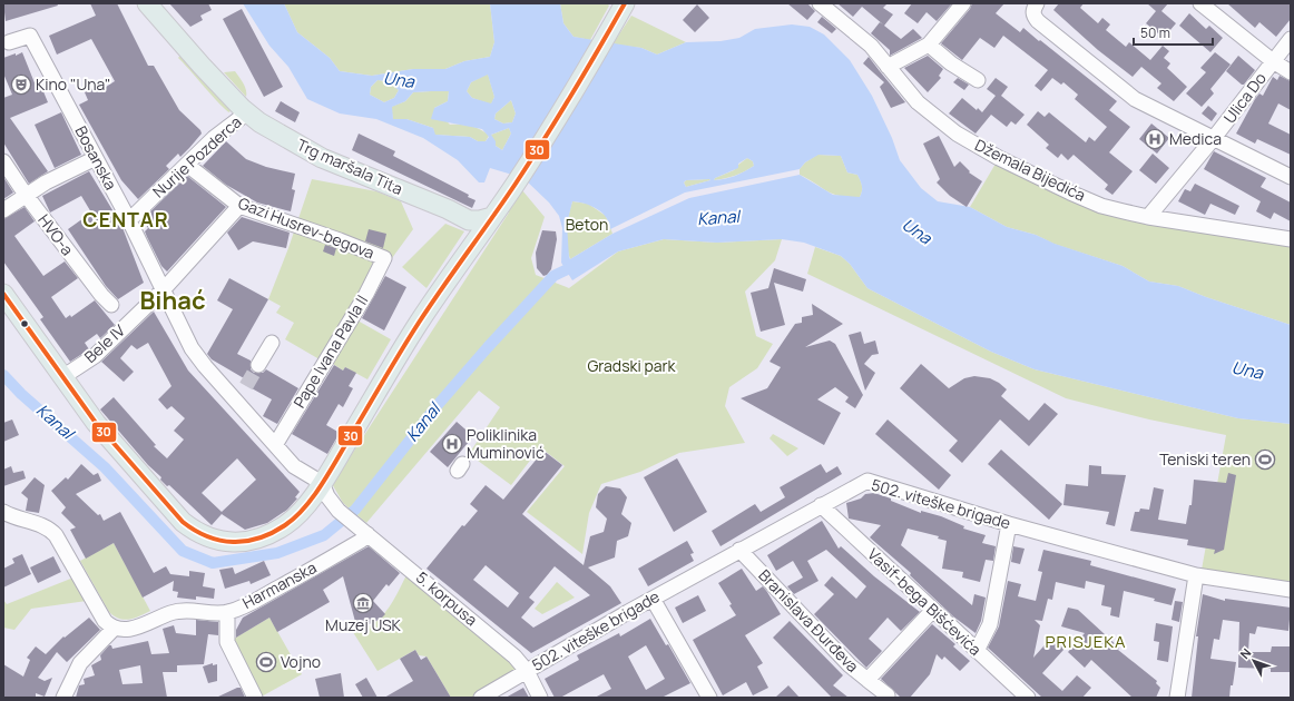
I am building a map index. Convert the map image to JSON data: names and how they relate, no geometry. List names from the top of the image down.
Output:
{
  "streets": {
    "main road": ["Trg maršala Tita"],
    "street": [
      "Ulica Do",
      "Nurije Pozderca",
      "Bosanska",
      "Džemala Bijedića",
      "Gazi Husrev-begova",
      "HVO-a",
      "Bele IV",
      "Pape Ivana Pavla II",
      "502. viteške brigade",
      "Harmanska",
      "5. korpusa",
      "Vasif-bega Bišćevića",
      "Branislava Đurđeva"
    ]
  },
  "crossings": [
    ["Ulica Do", "Džemala Bijedića"],
    ["Nurije Pozderca", "Bosanska"],
    ["Nurije Pozderca", "Trg maršala Tita"],
    ["Nurije Pozderca", "Gazi Husrev-begova"],
    ["Bosanska", "Bele IV"],
    ["Bosanska", "Pape Ivana Pavla II"],
    ["Bosanska", "5. korpusa"],
    ["Gazi Husrev-begova", "Bele IV"],
    ["Gazi Husrev-begova", "Pape Ivana Pavla II"],
    ["502. viteške brigade", "5. korpusa"],
    ["502. viteške brigade", "Vasif-bega Bišćevića"],
    ["502. viteške brigade", "Branislava Đurđeva"],
    ["Harmanska", "5. korpusa"],
    ["Vasif-bega Bišćevića", "Branislava Đurđeva"]
  ],
  "districts": ["CENTAR", "Bihać", "PRISJEKA"],
  "water": ["Una", "Kanal"],
  "parks": ["Beton", "Gradski park"],
  "places": {
    "theatre": ["Kino \"Una\""],
    "hospital": ["Medica", "Poliklinika Muminović"],
    "sports": ["Teniski teren", "Vojno"],
    "museum": ["Muzej USK"]
  },
  "lines": ["transit line 30"],
  "scale_bar": "50 m",
  "north": "top left"
}
